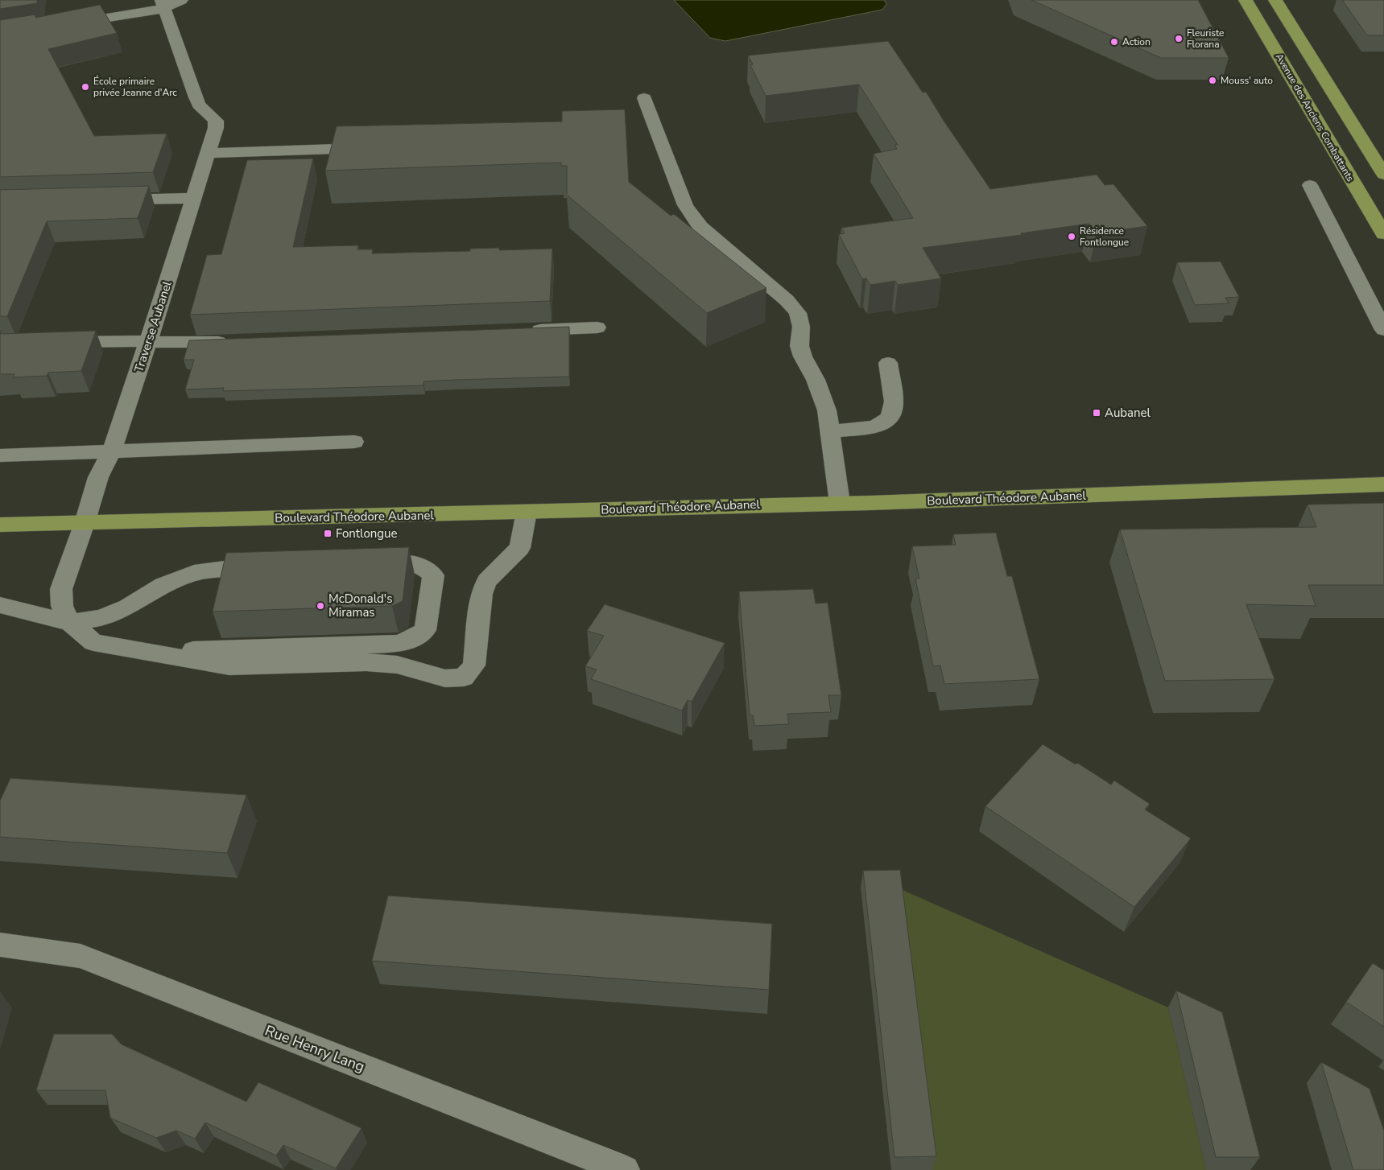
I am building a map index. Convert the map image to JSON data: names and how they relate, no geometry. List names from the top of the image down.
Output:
{
  "streets": {
    "main road": ["Avenue des Anciens Combattants", "Boulevard Théodore Aubanel"],
    "street": ["Traverse Aubanel", "Rue Henry Lang"]
  },
  "crossings": [
    ["Traverse Aubanel", "Boulevard Théodore Aubanel"]
  ],
  "places": {
    "other": [
      "Fleuriste Florana",
      "Action",
      "Mouss' auto",
      "École primaire privée Jeanne d'Arc",
      "Résidence Fontlongue",
      "McDonald's Miramas"
    ],
    "transit": ["Aubanel", "Fontlongue"]
  }
}
